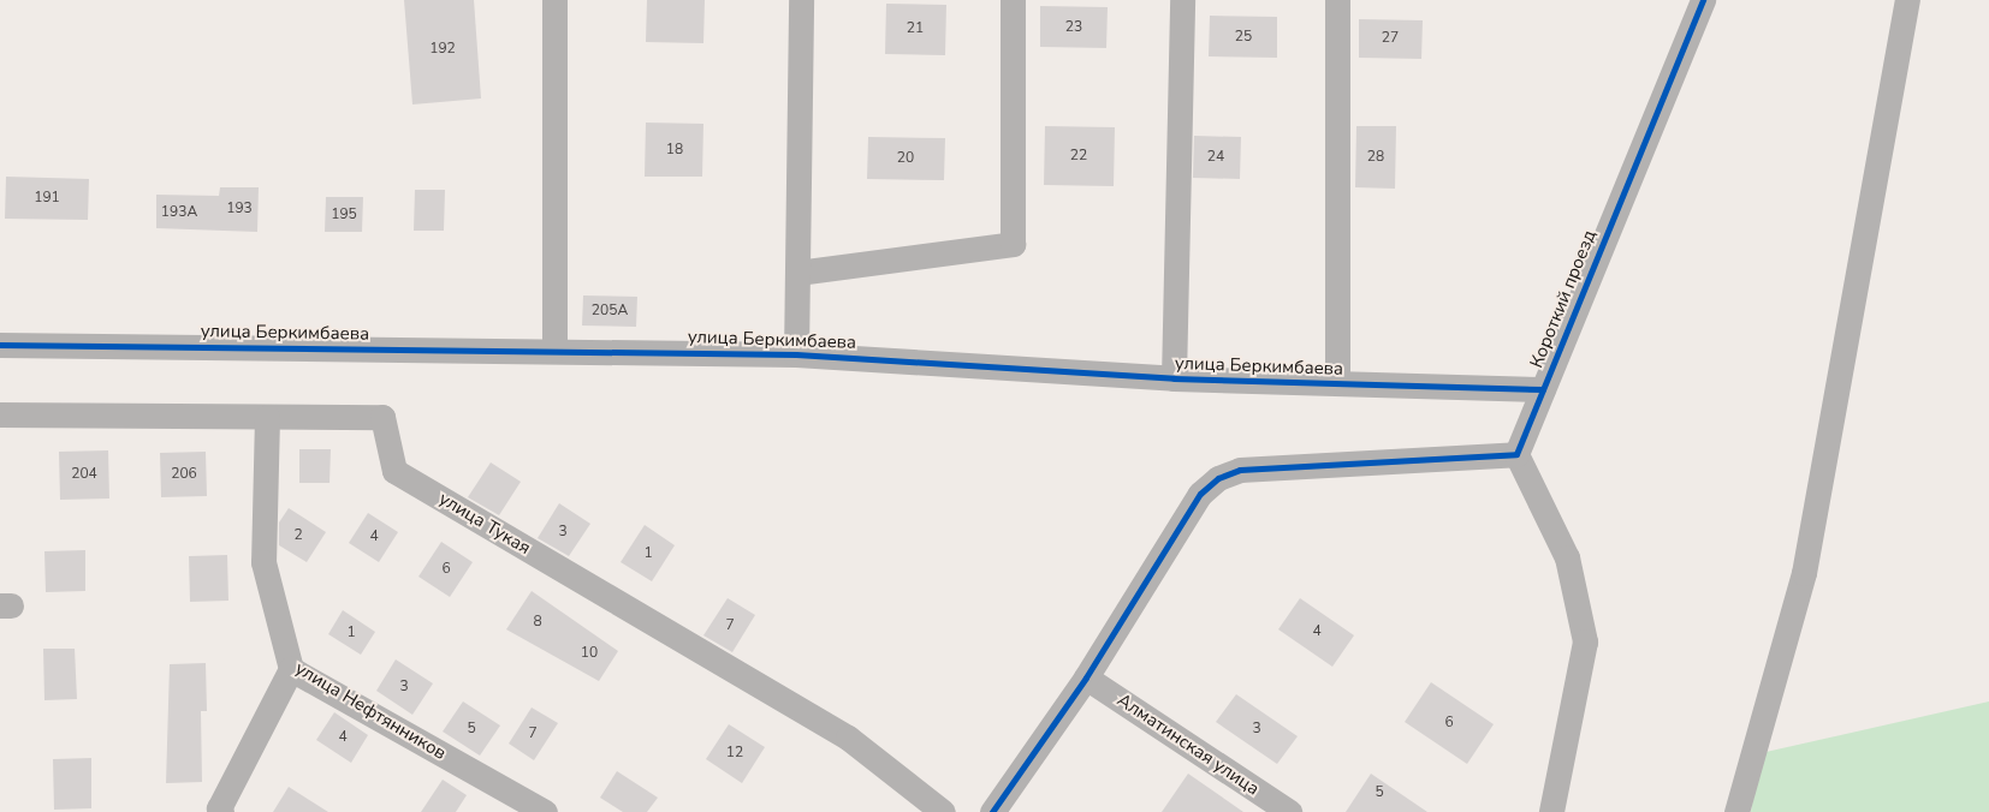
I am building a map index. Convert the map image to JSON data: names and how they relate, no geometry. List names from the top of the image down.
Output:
{
  "streets": {
    "street": [
      "Короткий проезд",
      "улица Беркимбаева",
      "улица Тукая",
      "улица Нефтянников",
      "Алматинская улица"
    ]
  },
  "crossings": [
    ["Короткий проезд", "улица Беркимбаева"],
    ["улица Тукая", "улица Нефтянников"]
  ],
  "house_numbers": [
    "23",
    "21",
    "25",
    "27",
    "192",
    "18",
    "22",
    "24",
    "28",
    "20",
    "191",
    "193",
    "193А",
    "195",
    "205А",
    "204",
    "206",
    "3",
    "2",
    "4",
    "1",
    "6",
    "8",
    "7",
    "4",
    "1",
    "10",
    "3",
    "6",
    "5",
    "3",
    "7",
    "4",
    "12",
    "5"
  ]
}
